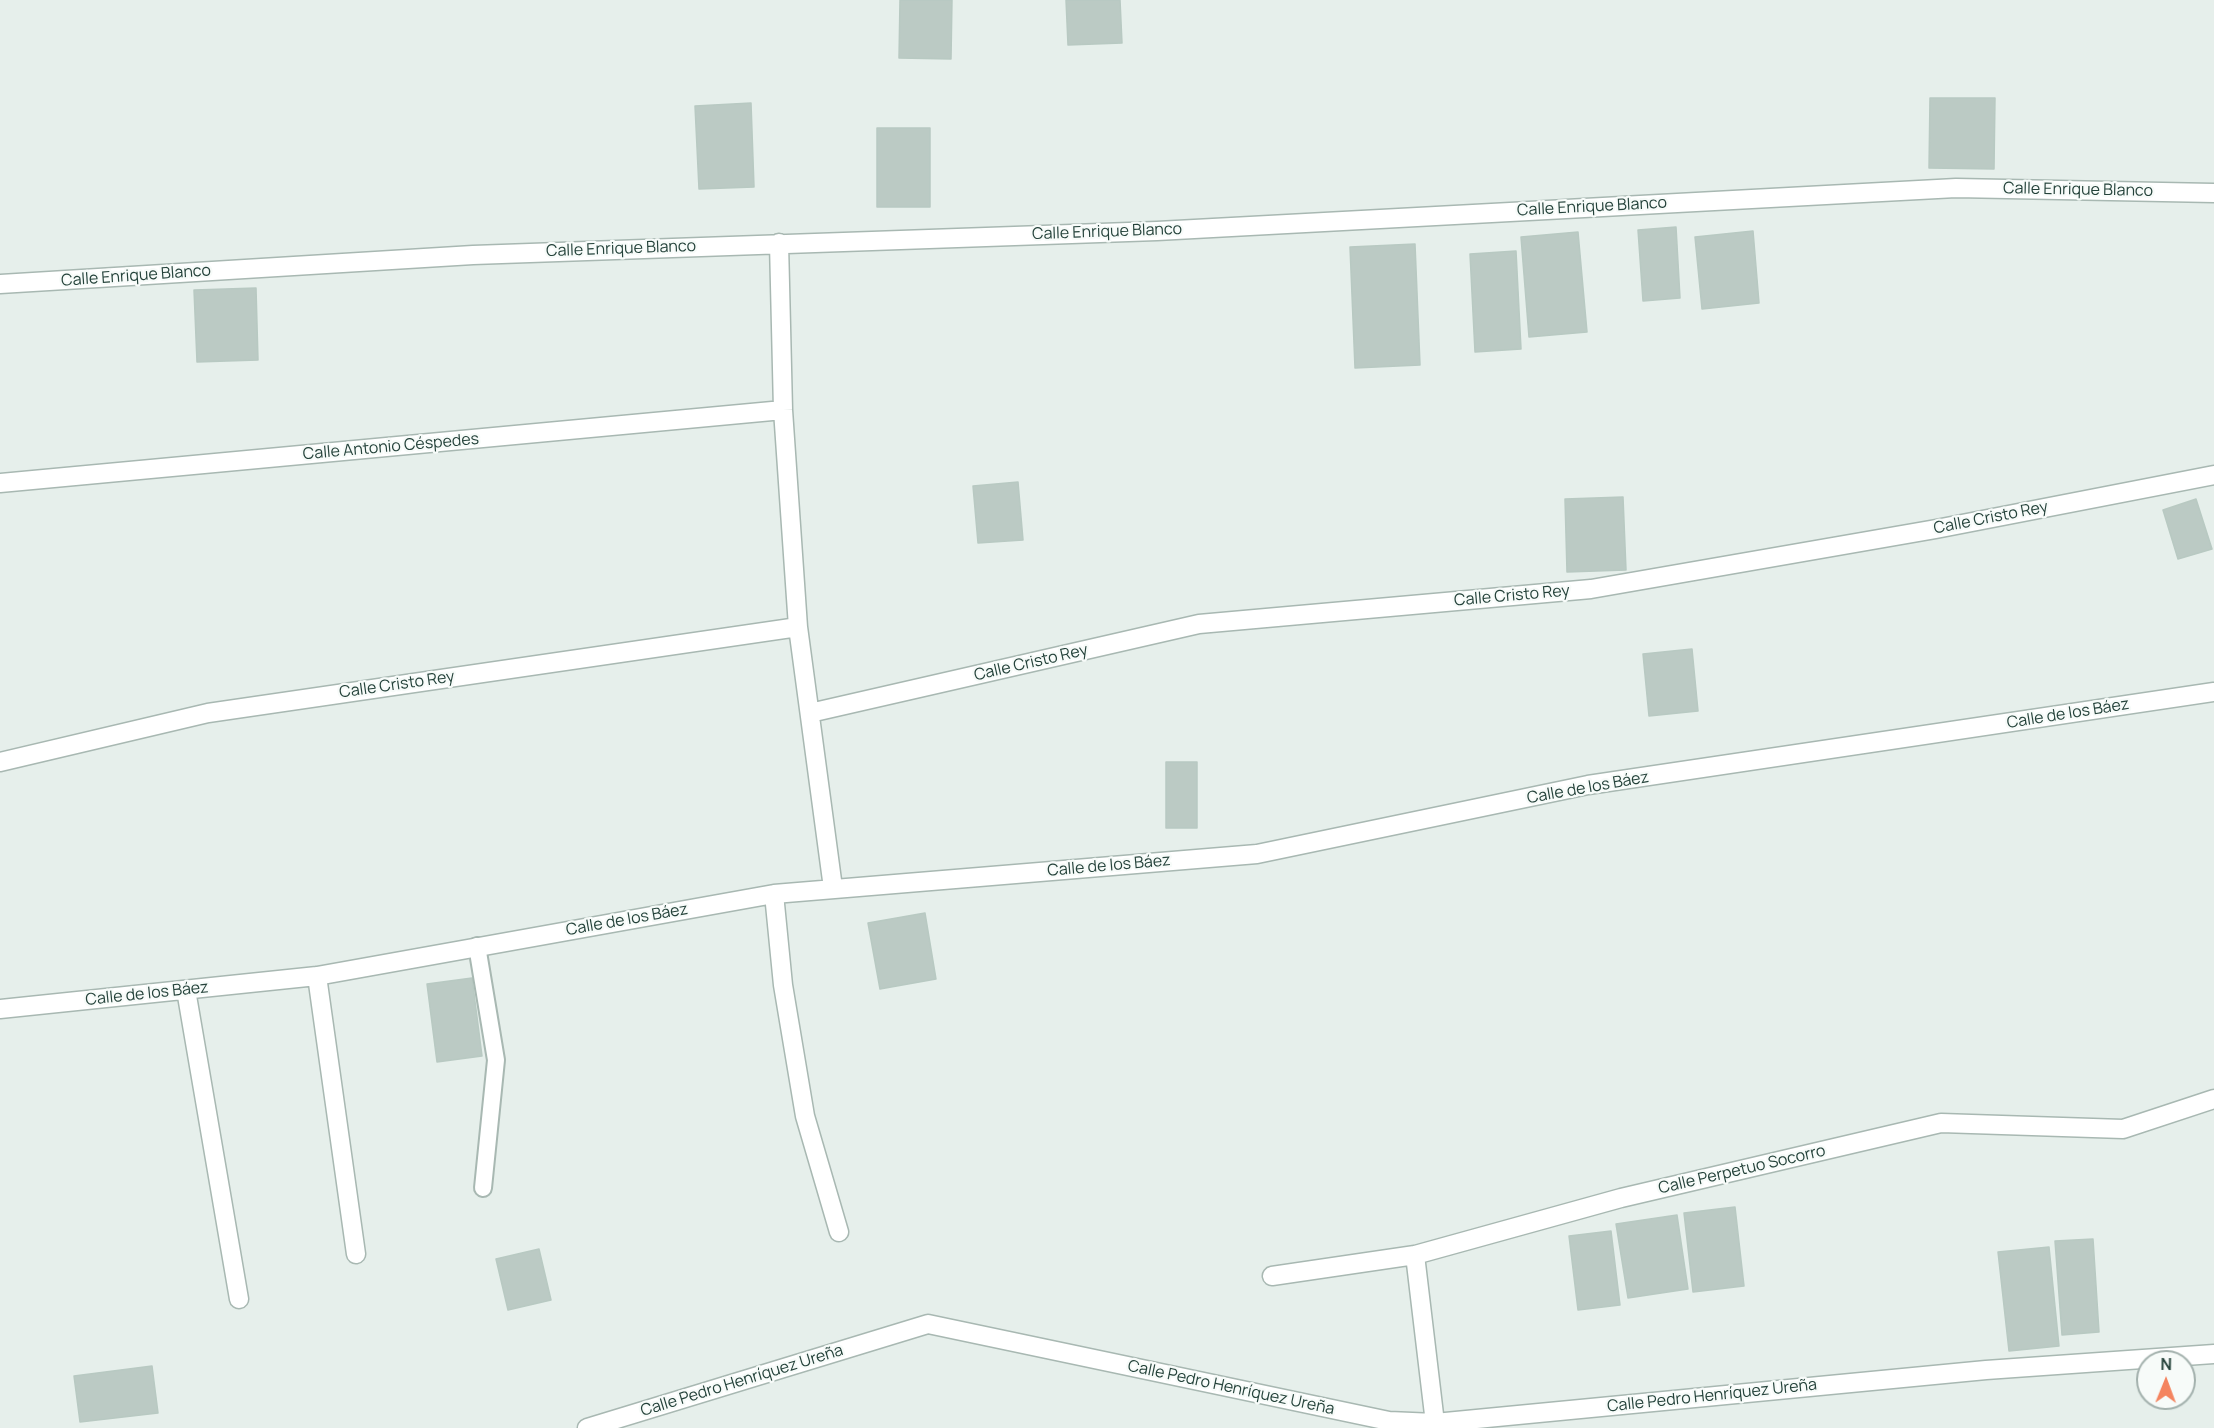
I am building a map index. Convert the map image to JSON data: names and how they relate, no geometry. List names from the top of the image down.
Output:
{
  "streets": {
    "street": [
      "Calle Enrique Blanco",
      "Calle Antonio Céspedes",
      "Calle Cristo Rey",
      "Calle de los Báez",
      "Calle Perpetuo Socorro",
      "Calle Pedro Henríquez Ureña"
    ]
  },
  "north": "top"
}
